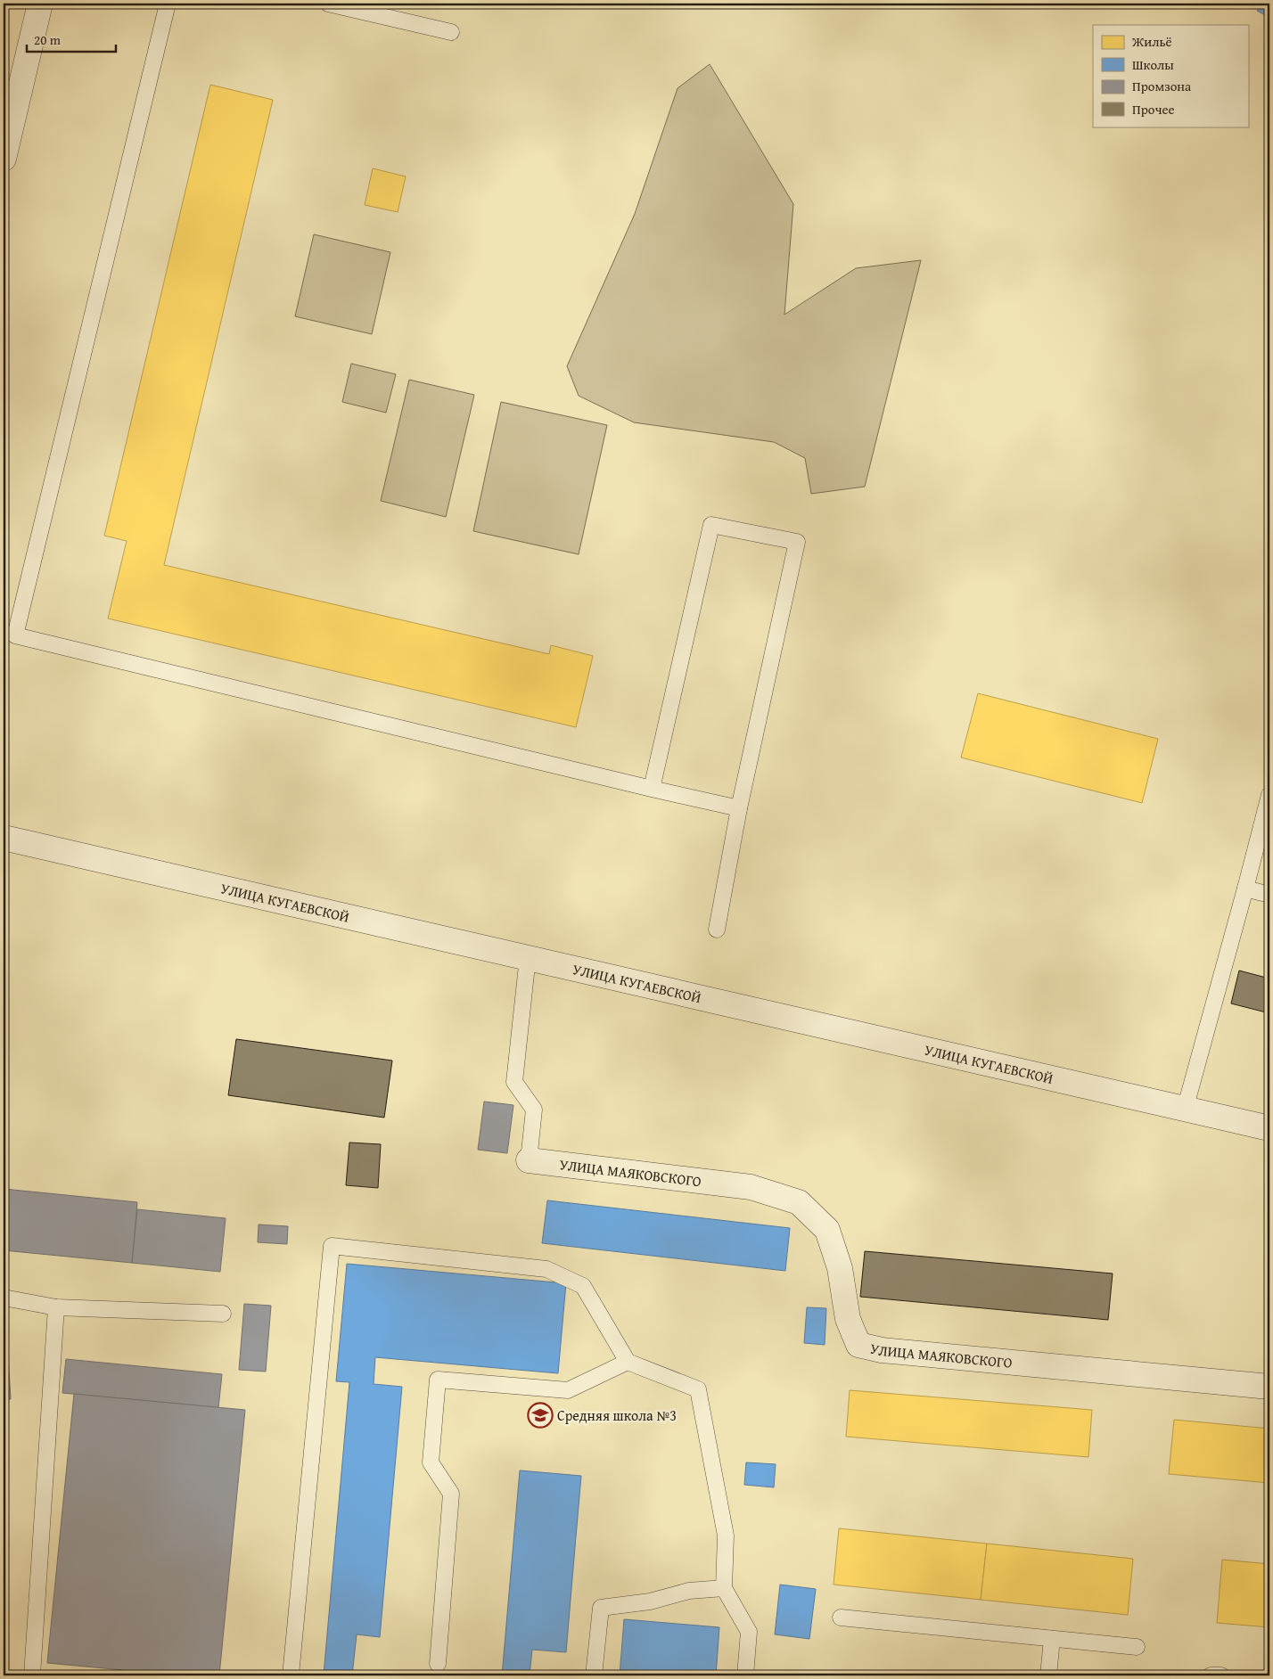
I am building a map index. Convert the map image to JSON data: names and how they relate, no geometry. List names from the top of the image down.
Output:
{
  "streets": {
    "street": ["УЛИЦА КУГАЕВСКОЙ", "УЛИЦА МАЯКОВСКОГО"]
  },
  "places": {
    "school or university": ["Средняя школа №3"]
  },
  "legend": [
    "Жильё",
    "Школы",
    "Промзона",
    "Прочее"
  ],
  "scale_bar": "20 m"
}
